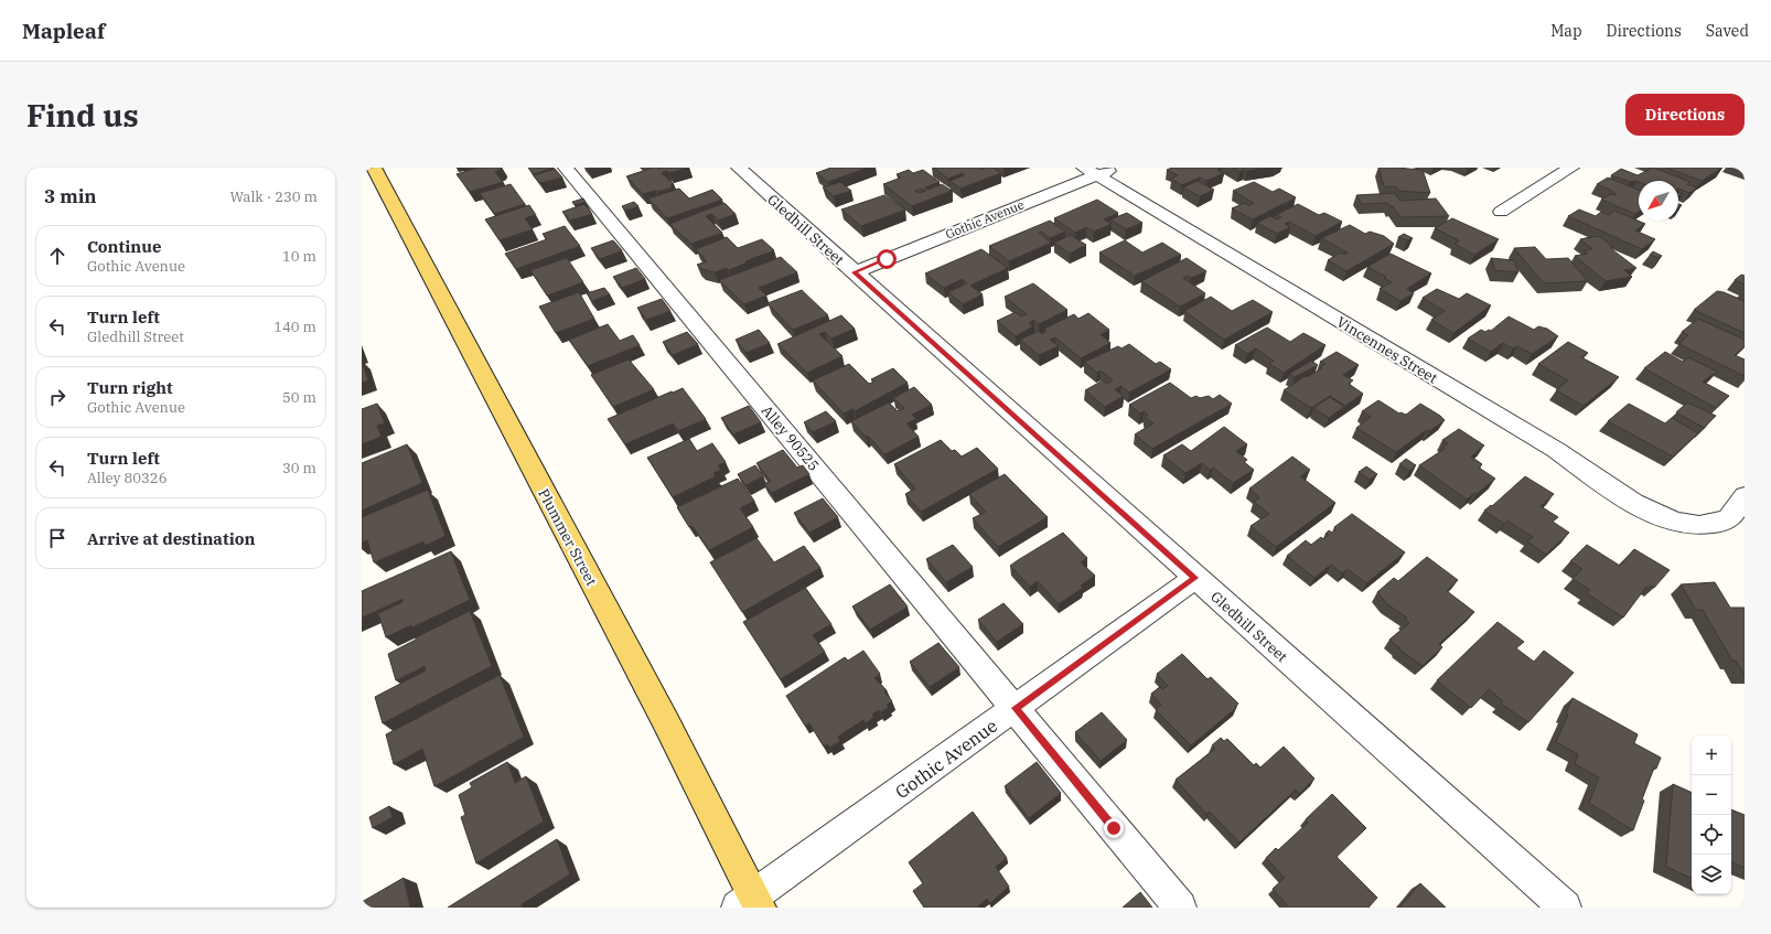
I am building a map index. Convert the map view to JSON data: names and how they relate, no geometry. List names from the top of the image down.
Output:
{
  "streets": {
    "main road": ["Plummer Street"],
    "street": [
      "Gothic Avenue",
      "Gledhill Street",
      "Vincennes Street",
      "Alley 90525"
    ]
  },
  "crossings": [
    ["Gothic Avenue", "Gledhill Street"],
    ["Gothic Avenue", "Vincennes Street"],
    ["Gothic Avenue", "Alley 90525"],
    ["Gothic Avenue", "Plummer Street"]
  ],
  "north": "bottom left",
  "page": {
    "header": "Mapleaf",
    "nav": ["Map", "Directions", "Saved"],
    "buttons": "Directions",
    "title": "Find us",
    "heading": ["3 min", "Walk · 230 m"],
    "list": [
      ["Continue", "Gothic Avenue", "10 m"],
      ["Turn left", "Gledhill Street", "140 m"],
      ["Turn right", "Gothic Avenue", "50 m"],
      ["Turn left", "Alley 80326", "30 m"],
      "Arrive at destination"
    ],
    "map_buttons": ["+", "−"]
  }
}
